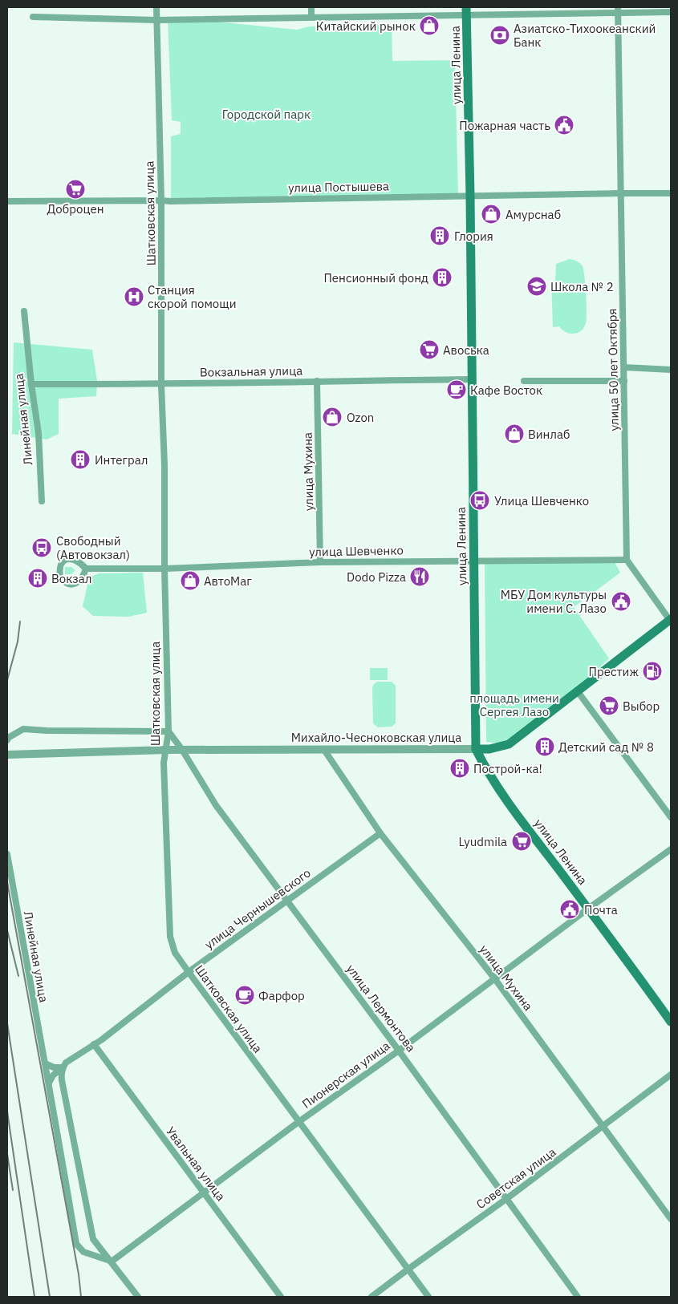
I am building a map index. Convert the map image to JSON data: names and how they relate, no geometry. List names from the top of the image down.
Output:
{
  "streets": {
    "main road": ["улица Ленина", "Михайло-Чесноковская улица"],
    "street": [
      "улица Постышева",
      "Шатковская улица",
      "улица 50 лет Октября",
      "Вокзальная улица",
      "Линейная улица",
      "улица Мухина",
      "улица Шевченко",
      "улица Чернышевского",
      "улица Лермонтова",
      "Пионерская улица",
      "Увальная улица",
      "Советская улица"
    ]
  },
  "crossings": [
    ["улица Ленина", "улица Постышева"],
    ["улица Ленина", "Вокзальная улица"],
    ["улица Ленина", "улица Шевченко"],
    ["улица Ленина", "Михайло-Чесноковская улица"],
    ["улица Ленина", "Пионерская улица"],
    ["улица Постышева", "Шатковская улица"],
    ["улица Постышева", "улица 50 лет Октября"],
    ["Шатковская улица", "Вокзальная улица"],
    ["Шатковская улица", "улица Шевченко"],
    ["Шатковская улица", "Михайло-Чесноковская улица"],
    ["Шатковская улица", "улица Чернышевского"],
    ["Шатковская улица", "улица Лермонтова"],
    ["Шатковская улица", "Пионерская улица"],
    ["Шатковская улица", "Советская улица"],
    ["улица 50 лет Октября", "улица Шевченко"],
    ["Вокзальная улица", "Линейная улица"],
    ["Вокзальная улица", "улица Мухина"],
    ["Линейная улица", "улица Чернышевского"],
    ["Линейная улица", "Пионерская улица"],
    ["улица Мухина", "улица Шевченко"],
    ["улица Мухина", "Михайло-Чесноковская улица"],
    ["улица Мухина", "улица Чернышевского"],
    ["улица Мухина", "Пионерская улица"],
    ["улица Мухина", "Советская улица"],
    ["Михайло-Чесноковская улица", "улица Лермонтова"],
    ["улица Чернышевского", "улица Лермонтова"],
    ["улица Чернышевского", "Увальная улица"],
    ["улица Лермонтова", "Пионерская улица"],
    ["улица Лермонтова", "Советская улица"],
    ["Пионерская улица", "Увальная улица"]
  ],
  "parks": ["Городской парк", "площадь имени Сергея Лазо"],
  "places": {
    "shop": [
      "Китайский рынок",
      "Амурснаб",
      "Ozon",
      "Винлаб",
      "АвтоМаг"
    ],
    "bank": ["Азиатско-Тихоокеанский Банк"],
    "public building": ["Пожарная часть", "МБУ Дом культуры имени С. Лазо", "Почта"],
    "supermarket": [
      "Доброцен",
      "Авоська",
      "Выбор",
      "Lyudmila"
    ],
    "building": [
      "Глория",
      "Пенсионный фонд",
      "Интеграл",
      "Вокзал",
      "Детский сад № 8",
      "Построй-ка!"
    ],
    "school or university": ["Школа № 2"],
    "hospital": ["Станция скорой помощи"],
    "cafe": ["Кафе Восток", "Фарфор"],
    "bus stop": ["Улица Шевченко", "Свободный (Автовокзал)"],
    "restaurant": ["Dodo Pizza"],
    "fuel station": ["Престиж"]
  }
}
